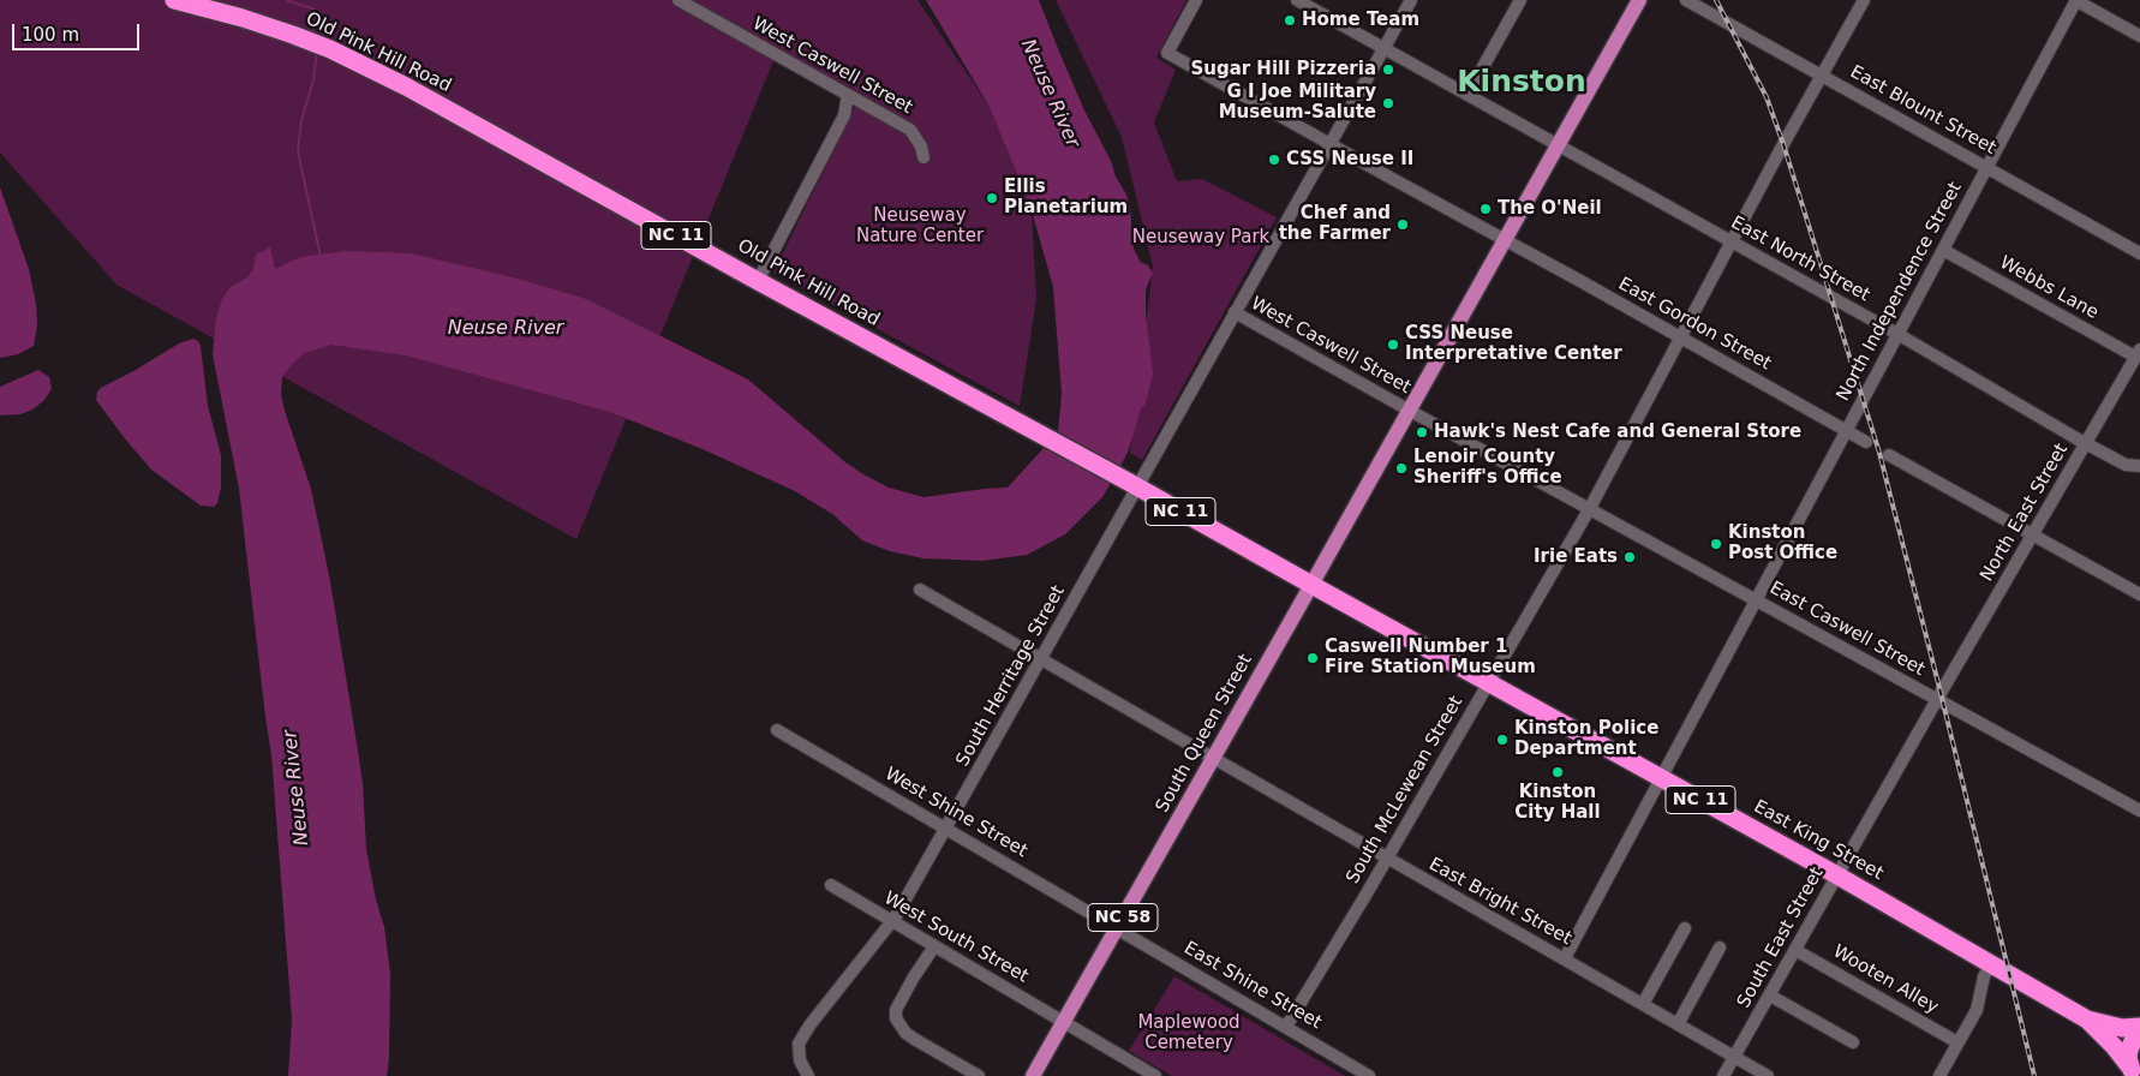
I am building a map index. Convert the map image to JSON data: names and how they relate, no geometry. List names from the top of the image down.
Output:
{
  "streets": {
    "highway": ["Old Pink Hill Road", "NC 11", "East King Street"],
    "main road": ["South Queen Street", "NC 58"],
    "street": [
      "West Caswell Street",
      "East Blount Street",
      "East North Street",
      "Webbs Lane",
      "North Independence Street",
      "East Gordon Street",
      "North East Street",
      "East Caswell Street",
      "South Herritage Street",
      "South McLewean Street",
      "West Shine Street",
      "East Bright Street",
      "West South Street",
      "South East Street",
      "Wooten Alley",
      "East Shine Street"
    ]
  },
  "crossings": [
    ["Old Pink Hill Road", "South Herritage Street"],
    ["Old Pink Hill Road", "South Queen Street"],
    ["Old Pink Hill Road", "East King Street"],
    ["West Caswell Street", "East Caswell Street"],
    ["West Caswell Street", "South Herritage Street"],
    ["West Caswell Street", "South Queen Street"],
    ["West Caswell Street", "NC 58"],
    ["East Blount Street", "North Independence Street"],
    ["East Blount Street", "South McLewean Street"],
    ["NC 11", "East King Street"],
    ["East North Street", "North Independence Street"],
    ["East North Street", "North East Street"],
    ["East North Street", "South Herritage Street"],
    ["East North Street", "South McLewean Street"],
    ["East North Street", "NC 58"],
    ["Webbs Lane", "North Independence Street"],
    ["Webbs Lane", "North East Street"],
    ["North Independence Street", "East Gordon Street"],
    ["North Independence Street", "East Caswell Street"],
    ["North Independence Street", "East King Street"],
    ["North Independence Street", "East Bright Street"],
    ["East Gordon Street", "South Herritage Street"],
    ["East Gordon Street", "South McLewean Street"],
    ["East Gordon Street", "NC 58"],
    ["North East Street", "East Caswell Street"],
    ["North East Street", "South East Street"],
    ["East Caswell Street", "South Queen Street"],
    ["East Caswell Street", "South McLewean Street"],
    ["East Caswell Street", "NC 58"],
    ["East Caswell Street", "South East Street"],
    ["South Herritage Street", "West Shine Street"],
    ["South Herritage Street", "East Bright Street"],
    ["South Herritage Street", "West South Street"],
    ["South Queen Street", "West Shine Street"],
    ["South Queen Street", "East King Street"],
    ["South Queen Street", "East Bright Street"],
    ["South Queen Street", "NC 58"],
    ["South Queen Street", "West South Street"],
    ["South Queen Street", "East Shine Street"],
    ["South McLewean Street", "East King Street"],
    ["South McLewean Street", "East Bright Street"],
    ["South McLewean Street", "East Shine Street"],
    ["West Shine Street", "East Shine Street"],
    ["East King Street", "South East Street"],
    ["East Bright Street", "South East Street"],
    ["South East Street", "Wooten Alley"]
  ],
  "districts": ["Kinston"],
  "water": ["Neuse River"],
  "parks": ["Neuseway Nature Center", "Neuseway Park", "Maplewood Cemetery"],
  "places": [
    "Home Team",
    "Sugar Hill Pizzeria",
    "G I Joe Military Museum-Salute",
    "CSS Neuse II",
    "Ellis Planetarium",
    "The O'Neil",
    "Chef and the Farmer",
    "CSS Neuse Interpretative Center",
    "Hawk's Nest Cafe and General Store",
    "Lenoir County Sheriff's Office",
    "Kinston Post Office",
    "Irie Eats",
    "Caswell Number 1 Fire Station Museum",
    "Kinston Police Department",
    "Kinston City Hall"
  ],
  "scale_bar": "100 m"
}
